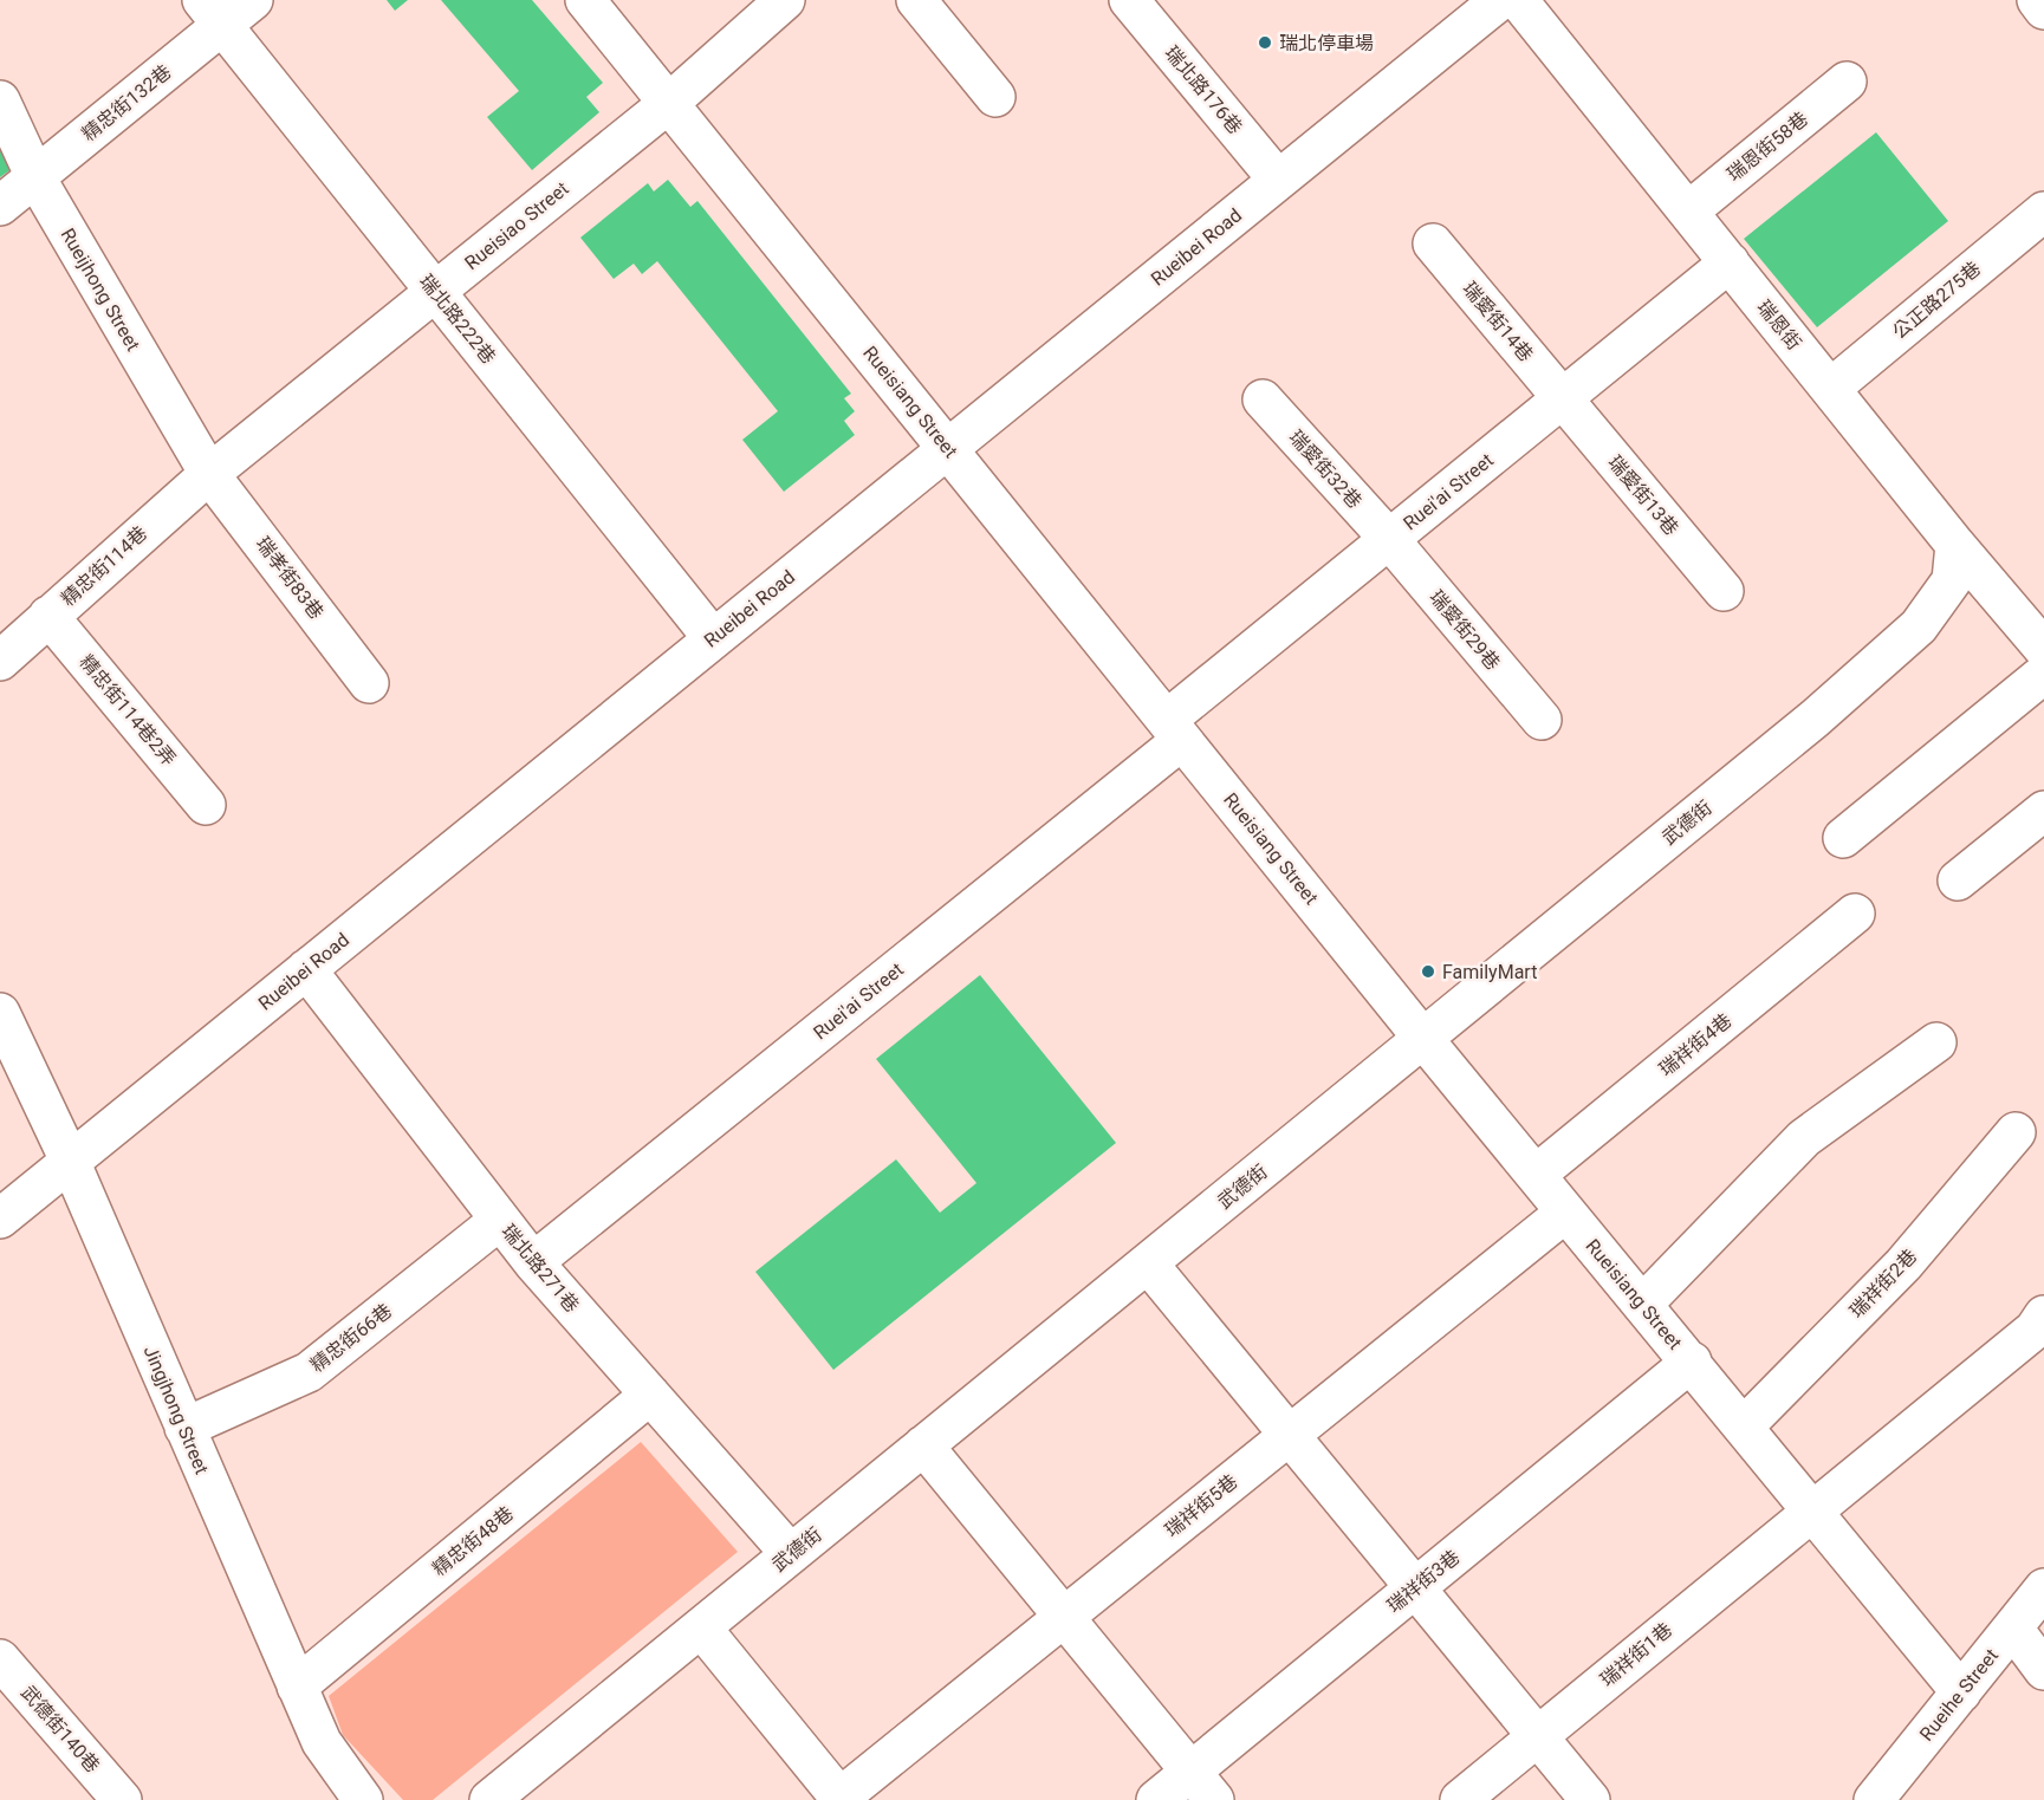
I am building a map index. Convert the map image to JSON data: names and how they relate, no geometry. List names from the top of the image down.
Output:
{
  "streets": {
    "street": [
      "瑞北路176巷",
      "精忠街132巷",
      "瑞恩街58巷",
      "Rueisiao Street",
      "Rueibei Road",
      "Rueijhong Street",
      "公正路275巷",
      "瑞北路222巷",
      "瑞愛街14巷",
      "瑞恩街",
      "Rueisiang Street",
      "瑞愛街32巷",
      "Ruei'ai Street",
      "瑞愛街13巷",
      "精忠街114巷",
      "瑞孝街83巷",
      "瑞愛街29巷",
      "精忠街114巷2弄",
      "武德街",
      "瑞祥街4巷",
      "瑞北路271巷",
      "瑞祥街2巷",
      "精忠街66巷",
      "Jingjhong Street",
      "瑞祥街5巷",
      "精忠街48巷",
      "瑞祥街3巷",
      "瑞祥街1巷",
      "Rueihe Street",
      "武德街140巷"
    ]
  },
  "crossings": [
    ["瑞北路176巷", "Rueibei Road"],
    ["精忠街132巷", "Rueijhong Street"],
    ["精忠街132巷", "瑞北路222巷"],
    ["瑞恩街58巷", "瑞恩街"],
    ["Rueisiao Street", "Rueijhong Street"],
    ["Rueisiao Street", "瑞北路222巷"],
    ["Rueisiao Street", "Rueisiang Street"],
    ["Rueisiao Street", "精忠街114巷"],
    ["Rueisiao Street", "瑞孝街83巷"],
    ["Rueibei Road", "瑞北路222巷"],
    ["Rueibei Road", "Rueisiang Street"],
    ["Rueibei Road", "瑞北路271巷"],
    ["Rueibei Road", "Jingjhong Street"],
    ["Rueijhong Street", "精忠街114巷"],
    ["Rueijhong Street", "瑞孝街83巷"],
    ["公正路275巷", "瑞恩街"],
    ["瑞愛街14巷", "Ruei'ai Street"],
    ["瑞愛街14巷", "瑞愛街13巷"],
    ["瑞恩街", "Ruei'ai Street"],
    ["瑞恩街", "武德街"],
    ["Rueisiang Street", "Ruei'ai Street"],
    ["Rueisiang Street", "武德街"],
    ["Rueisiang Street", "瑞祥街4巷"],
    ["Rueisiang Street", "瑞祥街2巷"],
    ["Rueisiang Street", "瑞祥街5巷"],
    ["Rueisiang Street", "瑞祥街3巷"],
    ["Rueisiang Street", "瑞祥街1巷"],
    ["Rueisiang Street", "Rueihe Street"],
    ["瑞愛街32巷", "Ruei'ai Street"],
    ["瑞愛街32巷", "瑞愛街29巷"],
    ["Ruei'ai Street", "瑞愛街13巷"],
    ["Ruei'ai Street", "瑞愛街29巷"],
    ["Ruei'ai Street", "瑞北路271巷"],
    ["精忠街114巷", "瑞孝街83巷"],
    ["精忠街114巷", "精忠街114巷2弄"],
    ["武德街", "瑞北路271巷"],
    ["瑞北路271巷", "精忠街66巷"],
    ["瑞北路271巷", "精忠街48巷"],
    ["精忠街66巷", "Jingjhong Street"],
    ["Jingjhong Street", "精忠街48巷"]
  ],
  "places": ["瑞北停車場", "FamilyMart"]
}
